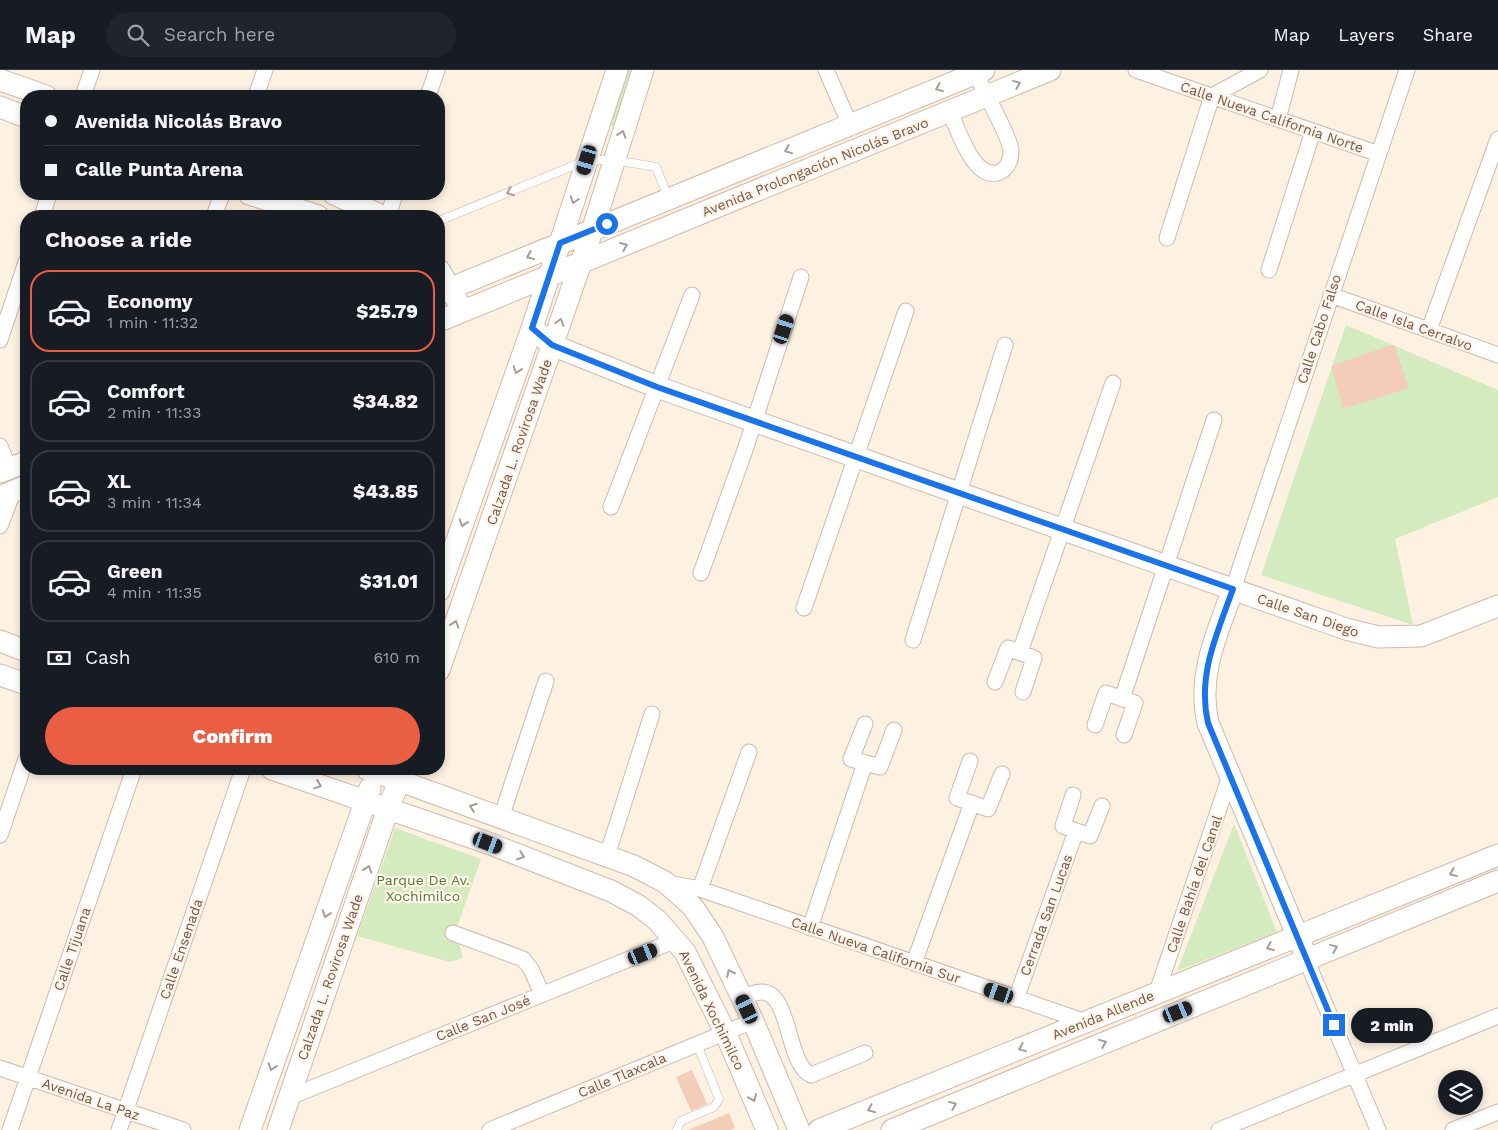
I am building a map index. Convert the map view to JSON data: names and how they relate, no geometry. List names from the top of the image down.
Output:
{
  "streets": {
    "street": [
      "Calle Nueva California Norte",
      "Avenida Prolongación Nicolás Bravo",
      "Calle Isla Cerralvo",
      "Calle Cabo Falso",
      "Calzada L. Rovirosa Wade",
      "Calle San Diego",
      "Calle Bahía del Canal",
      "Cerrada San Lucas",
      "Calle Tijuana",
      "Calle Ensenada",
      "Calle Nueva California Sur",
      "Avenida Xochimilco",
      "Avenida Allende",
      "Calle San José",
      "Calle Tlaxcala",
      "Avenida La Paz"
    ]
  },
  "crossings": [
    ["Calle Nueva California Norte", "Calle Cabo Falso"],
    ["Avenida Prolongación Nicolás Bravo", "Calzada L. Rovirosa Wade"],
    ["Calle Isla Cerralvo", "Calle Cabo Falso"],
    ["Calle Cabo Falso", "Calle San Diego"],
    ["Calzada L. Rovirosa Wade", "Calle San Diego"],
    ["Calzada L. Rovirosa Wade", "Avenida Xochimilco"],
    ["Calzada L. Rovirosa Wade", "Calle San José"],
    ["Calle Bahía del Canal", "Avenida Allende"],
    ["Cerrada San Lucas", "Calle Nueva California Sur"],
    ["Calle Tijuana", "Avenida La Paz"],
    ["Calle Ensenada", "Avenida La Paz"],
    ["Calle Nueva California Sur", "Avenida Allende"],
    ["Avenida Xochimilco", "Calle San José"],
    ["Avenida Xochimilco", "Calle Tlaxcala"]
  ],
  "parks": ["Parque De Av. Xochimilco"],
  "page": {
    "header": "Map",
    "search": "Search here",
    "nav": ["Map", "Layers", "Share"],
    "banner": ["Avenida Nicolás Bravo", "Calle Punta Arena"],
    "heading": "Choose a ride",
    "list": [
      {
        "name": "Economy",
        "note": "1 min · 11:32",
        "value": "$25.79"
      },
      {
        "name": "Comfort",
        "note": "2 min · 11:33",
        "value": "$34.82"
      },
      {
        "name": "XL",
        "note": "3 min · 11:34",
        "value": "$43.85"
      },
      {
        "name": "Green",
        "note": "4 min · 11:35",
        "value": "$31.01"
      }
    ],
    "pay": ["Cash", "610 m"],
    "buttons": "Confirm",
    "bubble": "2 min"
  }
}
